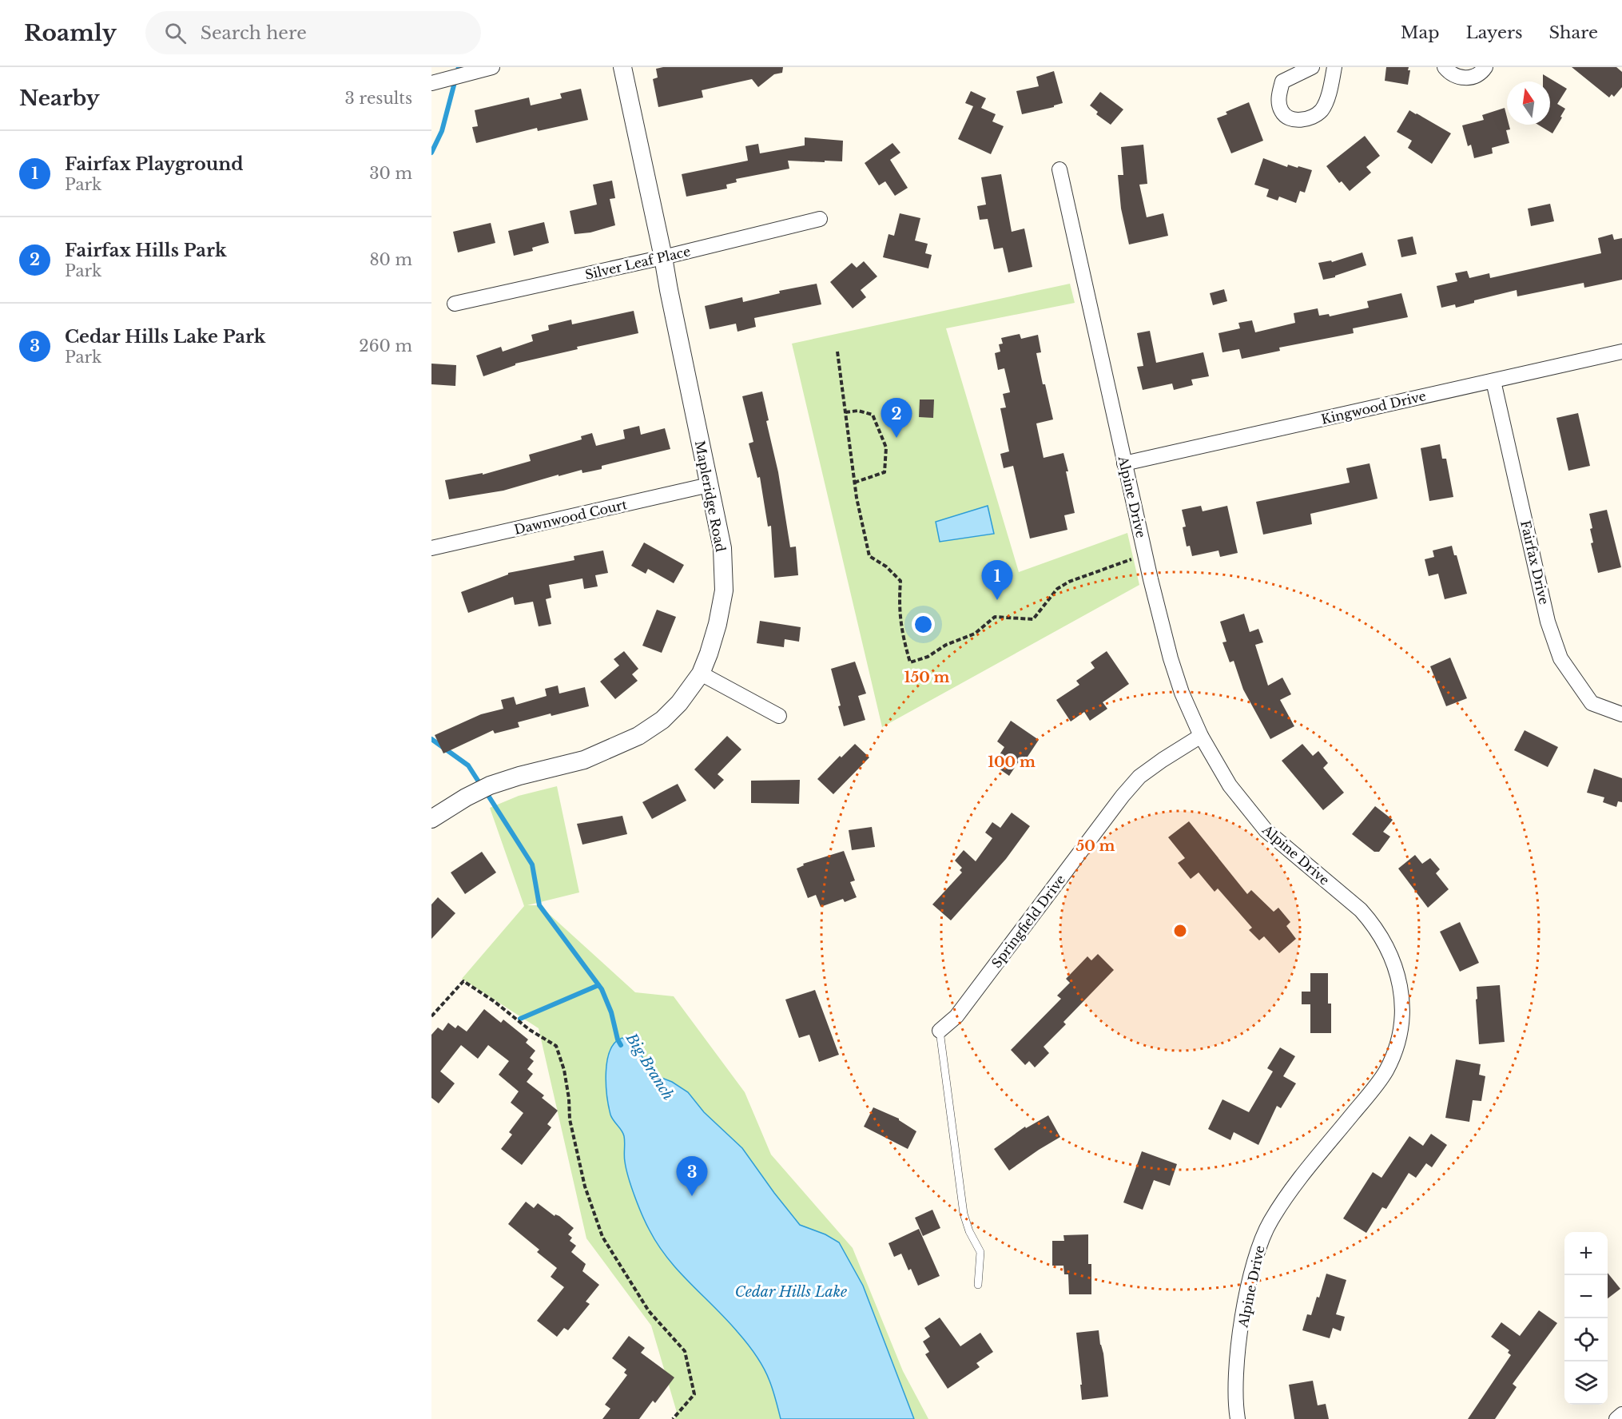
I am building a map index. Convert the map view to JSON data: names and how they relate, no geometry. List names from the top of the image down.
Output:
{
  "streets": {
    "street": [
      "Silver Leaf Place",
      "Kingwood Drive",
      "Mapleridge Road",
      "Alpine Drive",
      "Dawnwood Court",
      "Fairfax Drive",
      "Springfield Drive"
    ]
  },
  "crossings": [
    ["Silver Leaf Place", "Mapleridge Road"],
    ["Kingwood Drive", "Alpine Drive"],
    ["Kingwood Drive", "Fairfax Drive"],
    ["Mapleridge Road", "Dawnwood Court"],
    ["Alpine Drive", "Springfield Drive"]
  ],
  "water": ["Big Branch", "Cedar Hills Lake"],
  "north": "top",
  "page": {
    "header": "Roamly",
    "search": "Search here",
    "nav": ["Map", "Layers", "Share"],
    "heading": ["Nearby", "3 results"],
    "list": [
      {
        "mark": "1",
        "name": "Fairfax Playground",
        "note": "Park",
        "value": "30 m"
      },
      {
        "mark": "2",
        "name": "Fairfax Hills Park",
        "note": "Park",
        "value": "80 m"
      },
      {
        "mark": "3",
        "name": "Cedar Hills Lake Park",
        "note": "Park",
        "value": "260 m"
      }
    ],
    "pins": ["2", "1", "3"],
    "map_buttons": ["+", "−"]
  },
  "rings": ["150 m", "100 m", "50 m"]
}
